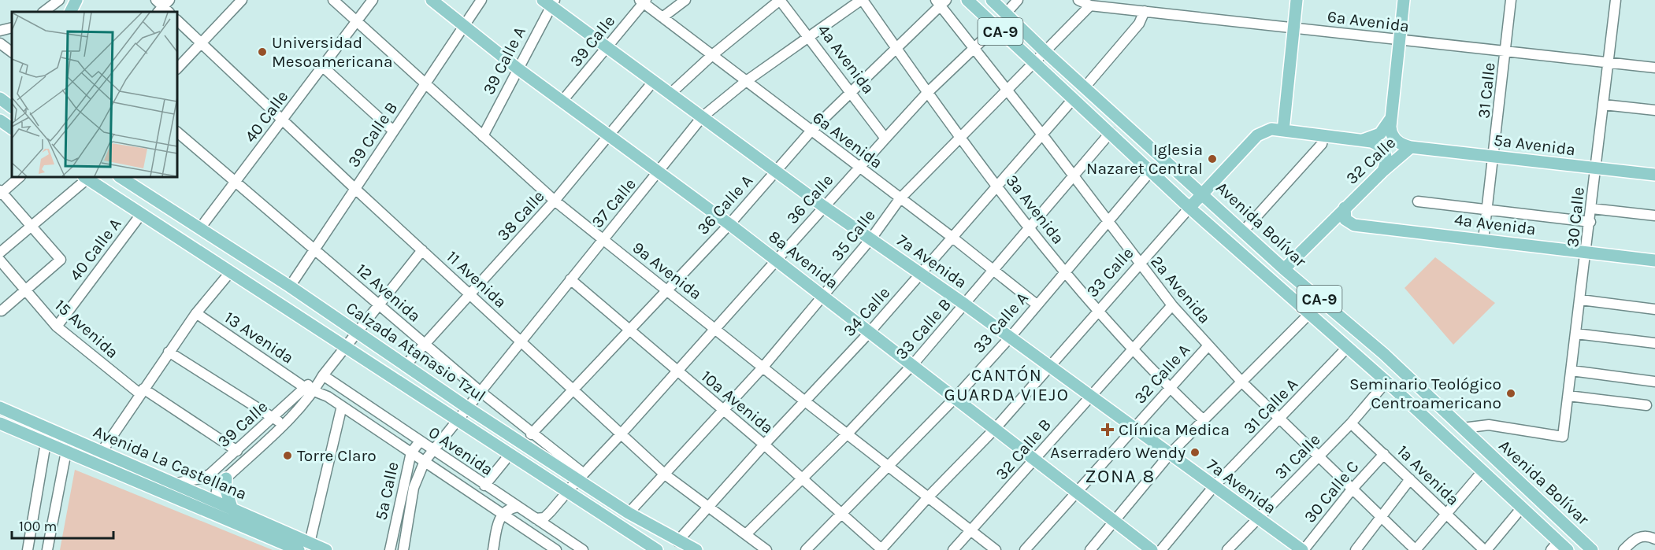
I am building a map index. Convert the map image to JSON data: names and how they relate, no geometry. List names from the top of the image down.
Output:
{
  "streets": {
    "main road": [
      "CA-9",
      "4a Avenida",
      "5a Avenida",
      "32 Calle",
      "Avenida Bolívar",
      "8a Avenida",
      "7a Avenida",
      "33 Calle",
      "Calzada Atanasio Tzul",
      "Avenida La Castellana"
    ],
    "street": [
      "6a Avenida",
      "39 Calle",
      "39 Calle A",
      "31 Calle",
      "40 Calle",
      "39 Calle B",
      "36 Calle",
      "37 Calle",
      "36 Calle A",
      "3a Avenida",
      "38 Calle",
      "30 Calle",
      "35 Calle",
      "40 Calle A",
      "9a Avenida",
      "11 Avenida",
      "2a Avenida",
      "12 Avenida",
      "34 Calle",
      "33 Calle A",
      "15 Avenida",
      "33 Calle B",
      "13 Avenida",
      "32 Calle A",
      "10a Avenida",
      "31 Calle A",
      "32 Calle B",
      "0 Avenida",
      "1a Avenida",
      "5a Calle",
      "30 Calle C"
    ]
  },
  "crossings": [
    ["6a Avenida", "39 Calle"],
    ["6a Avenida", "31 Calle"],
    ["6a Avenida", "32 Calle"],
    ["6a Avenida", "36 Calle"],
    ["6a Avenida", "37 Calle"],
    ["6a Avenida", "36 Calle A"],
    ["6a Avenida", "30 Calle"],
    ["6a Avenida", "35 Calle"],
    ["6a Avenida", "34 Calle"],
    ["6a Avenida", "33 Calle A"],
    ["6a Avenida", "33 Calle B"],
    ["39 Calle", "8a Avenida"],
    ["39 Calle", "7a Avenida"],
    ["39 Calle", "11 Avenida"],
    ["39 Calle", "12 Avenida"],
    ["39 Calle", "15 Avenida"],
    ["39 Calle", "13 Avenida"],
    ["39 Calle", "Calzada Atanasio Tzul"],
    ["39 Calle", "0 Avenida"],
    ["39 Calle", "Avenida La Castellana"],
    ["4a Avenida", "31 Calle"],
    ["4a Avenida", "32 Calle"],
    ["4a Avenida", "36 Calle"],
    ["4a Avenida", "37 Calle"],
    ["4a Avenida", "36 Calle A"],
    ["4a Avenida", "30 Calle"],
    ["39 Calle A", "8a Avenida"],
    ["39 Calle A", "7a Avenida"],
    ["39 Calle A", "9a Avenida"],
    ["31 Calle", "5a Avenida"],
    ["31 Calle", "Avenida Bolívar"],
    ["31 Calle", "7a Avenida"],
    ["31 Calle", "2a Avenida"],
    ["31 Calle", "1a Avenida"],
    ["40 Calle", "9a Avenida"],
    ["40 Calle", "11 Avenida"],
    ["40 Calle", "12 Avenida"],
    ["40 Calle", "Calzada Atanasio Tzul"],
    ["39 Calle B", "8a Avenida"],
    ["39 Calle B", "9a Avenida"],
    ["39 Calle B", "11 Avenida"],
    ["39 Calle B", "12 Avenida"],
    ["39 Calle B", "Calzada Atanasio Tzul"],
    ["5a Avenida", "32 Calle"],
    ["5a Avenida", "30 Calle"],
    ["32 Calle", "Avenida Bolívar"],
    ["36 Calle", "3a Avenida"],
    ["36 Calle", "Avenida Bolívar"],
    ["36 Calle", "8a Avenida"],
    ["36 Calle", "7a Avenida"],
    ["36 Calle", "9a Avenida"],
    ["36 Calle", "11 Avenida"],
    ["36 Calle", "2a Avenida"],
    ["36 Calle", "12 Avenida"],
    ["36 Calle", "Calzada Atanasio Tzul"],
    ["36 Calle", "10a Avenida"],
    ["36 Calle", "0 Avenida"],
    ["37 Calle", "3a Avenida"],
    ["37 Calle", "8a Avenida"],
    ["37 Calle", "7a Avenida"],
    ["37 Calle", "9a Avenida"],
    ["37 Calle", "11 Avenida"],
    ["37 Calle", "12 Avenida"],
    ["37 Calle", "Calzada Atanasio Tzul"],
    ["37 Calle", "10a Avenida"],
    ["37 Calle", "0 Avenida"],
    ["37 Calle", "5a Calle"],
    ["36 Calle A", "3a Avenida"],
    ["36 Calle A", "8a Avenida"],
    ["36 Calle A", "7a Avenida"],
    ["36 Calle A", "9a Avenida"],
    ["36 Calle A", "11 Avenida"],
    ["36 Calle A", "2a Avenida"],
    ["36 Calle A", "12 Avenida"],
    ["36 Calle A", "10a Avenida"],
    ["3a Avenida", "35 Calle"],
    ["3a Avenida", "33 Calle"],
    ["3a Avenida", "34 Calle"],
    ["3a Avenida", "33 Calle A"],
    ["3a Avenida", "33 Calle B"],
    ["3a Avenida", "32 Calle A"],
    ["3a Avenida", "32 Calle B"],
    ["38 Calle", "8a Avenida"],
    ["38 Calle", "7a Avenida"],
    ["38 Calle", "9a Avenida"],
    ["38 Calle", "11 Avenida"],
    ["38 Calle", "12 Avenida"],
    ["38 Calle", "Calzada Atanasio Tzul"],
    ["30 Calle", "Avenida Bolívar"],
    ["Avenida Bolívar", "35 Calle"],
    ["Avenida Bolívar", "33 Calle"],
    ["Avenida Bolívar", "34 Calle"],
    ["Avenida Bolívar", "33 Calle A"],
    ["Avenida Bolívar", "33 Calle B"],
    ["Avenida Bolívar", "31 Calle A"],
    ["35 Calle", "8a Avenida"],
    ["35 Calle", "7a Avenida"],
    ["35 Calle", "9a Avenida"],
    ["35 Calle", "11 Avenida"],
    ["35 Calle", "2a Avenida"],
    ["35 Calle", "Calzada Atanasio Tzul"],
    ["35 Calle", "10a Avenida"],
    ["40 Calle A", "15 Avenida"],
    ["40 Calle A", "Calzada Atanasio Tzul"],
    ["8a Avenida", "33 Calle"],
    ["8a Avenida", "34 Calle"],
    ["8a Avenida", "33 Calle A"],
    ["8a Avenida", "33 Calle B"],
    ["8a Avenida", "32 Calle A"],
    ["8a Avenida", "32 Calle B"],
    ["7a Avenida", "33 Calle"],
    ["7a Avenida", "34 Calle"],
    ["7a Avenida", "33 Calle A"],
    ["7a Avenida", "33 Calle B"],
    ["7a Avenida", "32 Calle A"],
    ["7a Avenida", "31 Calle A"],
    ["7a Avenida", "32 Calle B"],
    ["7a Avenida", "30 Calle C"],
    ["9a Avenida", "33 Calle"],
    ["9a Avenida", "34 Calle"],
    ["9a Avenida", "33 Calle A"],
    ["9a Avenida", "33 Calle B"],
    ["9a Avenida", "32 Calle B"],
    ["33 Calle", "2a Avenida"],
    ["33 Calle", "10a Avenida"],
    ["11 Avenida", "34 Calle"],
    ["11 Avenida", "33 Calle B"],
    ["2a Avenida", "34 Calle"],
    ["2a Avenida", "33 Calle A"],
    ["2a Avenida", "33 Calle B"],
    ["2a Avenida", "32 Calle A"],
    ["2a Avenida", "31 Calle A"],
    ["2a Avenida", "32 Calle B"],
    ["2a Avenida", "30 Calle C"],
    ["12 Avenida", "Calzada Atanasio Tzul"],
    ["34 Calle", "Calzada Atanasio Tzul"],
    ["34 Calle", "10a Avenida"],
    ["33 Calle A", "10a Avenida"],
    ["33 Calle B", "10a Avenida"],
    ["13 Avenida", "0 Avenida"],
    ["0 Avenida", "5a Calle"],
    ["1a Avenida", "30 Calle C"]
  ],
  "districts": ["CANTÓN GUARDA VIEJO", "ZONA 8"],
  "places": {
    "other": [
      "Universidad Mesoamericana",
      "Iglesia Nazaret Central",
      "Seminario Teológico Centroamericano",
      "Aserradero Wendy",
      "Torre Claro"
    ],
    "health": ["Clínica Medica"]
  },
  "scale_bar": "100 m"
}
